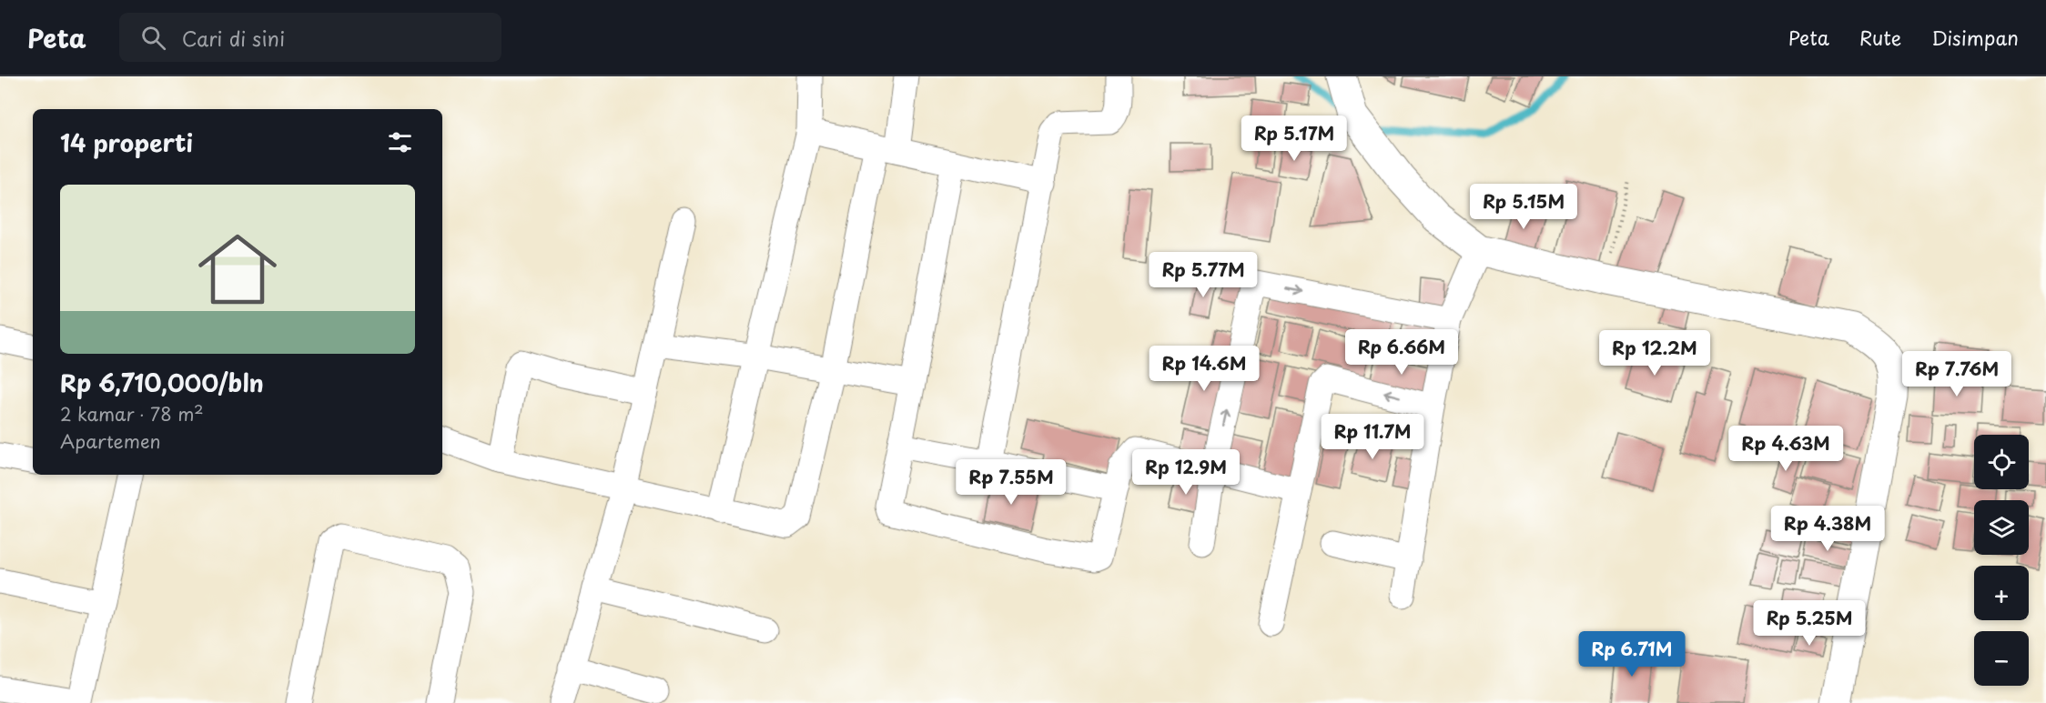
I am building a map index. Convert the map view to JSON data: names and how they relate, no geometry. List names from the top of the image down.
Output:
{
  "page": {
    "header": "Peta",
    "search": "Cari di sini",
    "nav": ["Peta", "Rute", "Disimpan"],
    "heading": "14 properti",
    "price": [
      "Rp 5.17M",
      "Rp 5.15M",
      "Rp 5.77M",
      "Rp 6.66M",
      "Rp 12.2M",
      "Rp 14.6M",
      "Rp 7.76M",
      "Rp 11.7M",
      "Rp 4.63M",
      "Rp 12.9M",
      "Rp 7.55M",
      "Rp 4.38M",
      "Rp 5.25M",
      "Rp 6.71M"
    ],
    "list": [
      {
        "name": "Rp 6,710,000/bln",
        "note": "2 kamar · 78 m² · Apartemen"
      }
    ],
    "map_buttons": ["+", "−"]
  }
}
